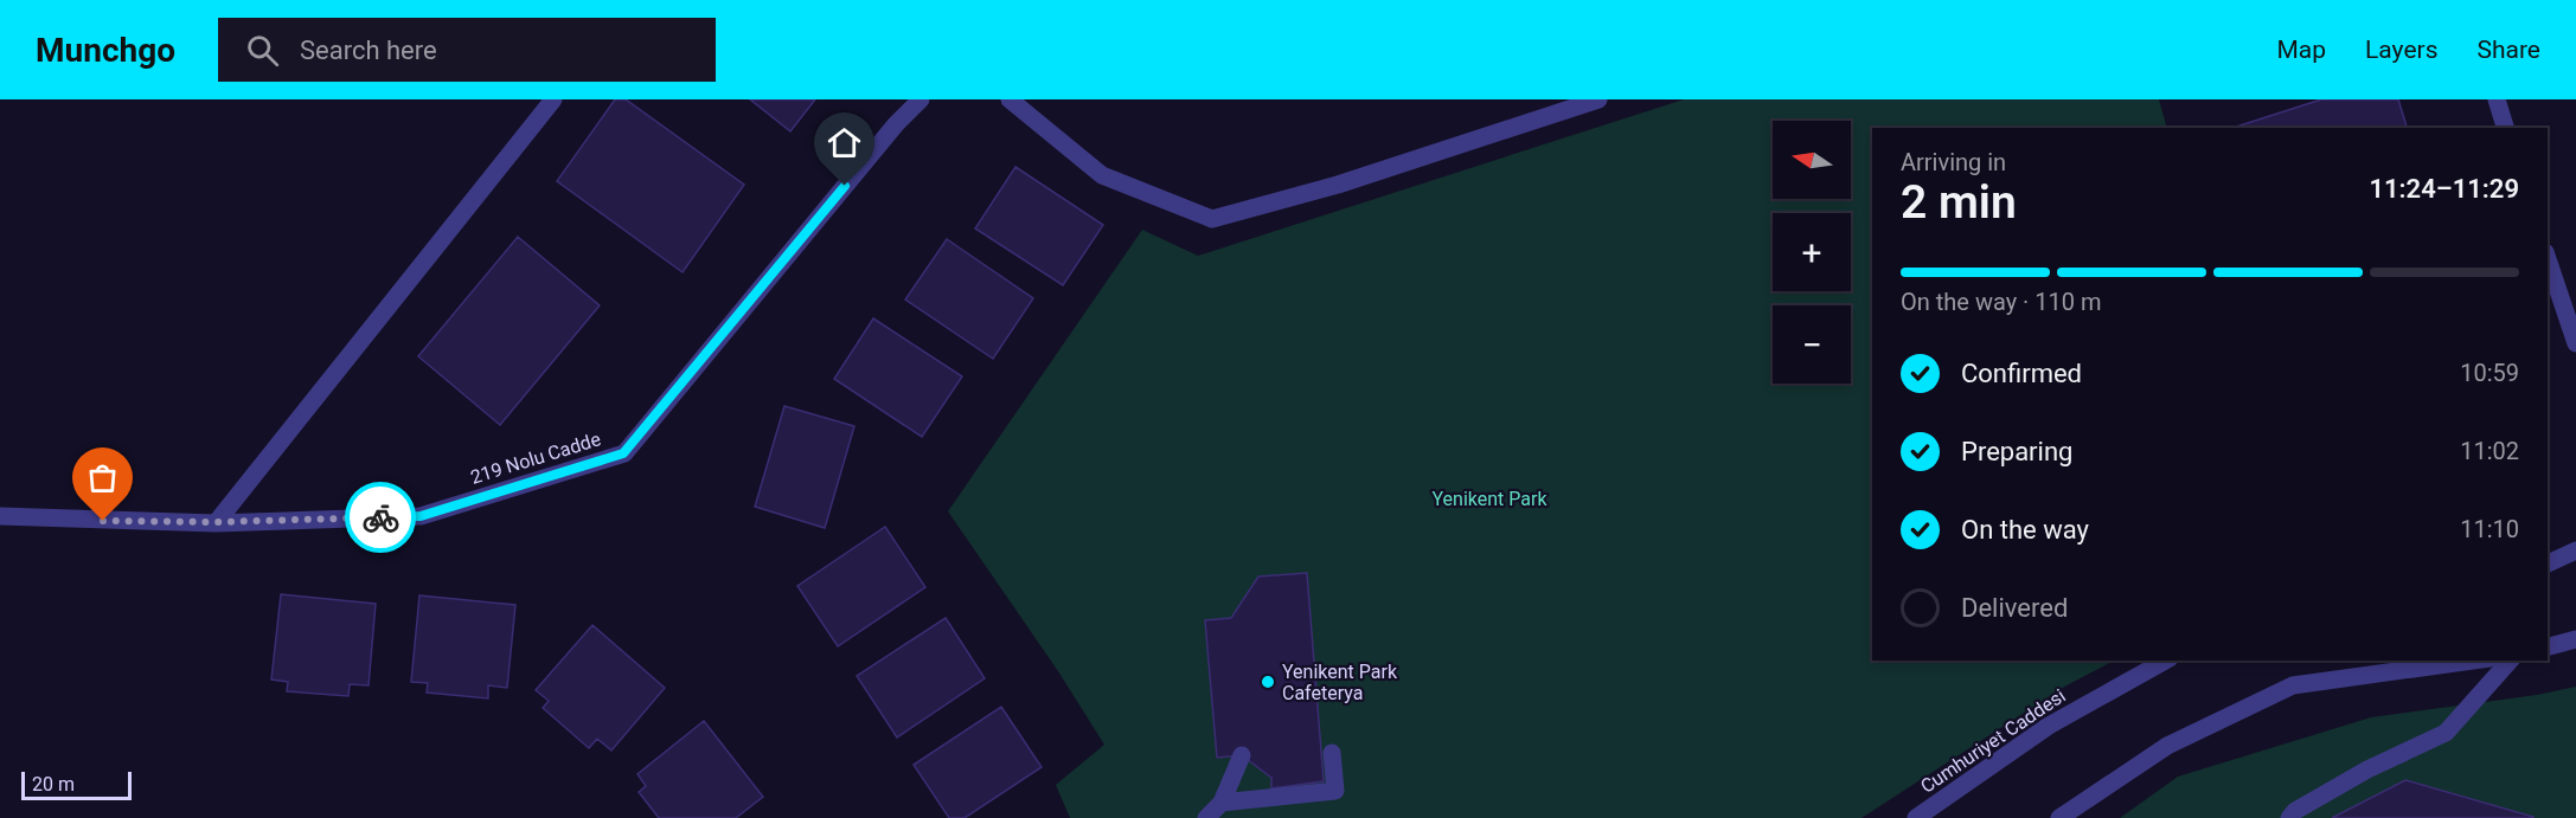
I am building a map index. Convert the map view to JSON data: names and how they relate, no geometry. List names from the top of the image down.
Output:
{
  "streets": {
    "street": ["219 Nolu Cadde", "Cumhuriyet Caddesi"]
  },
  "parks": ["Yenikent Park"],
  "places": ["Yenikent Park Cafeterya"],
  "scale_bar": "20 m",
  "north": "left",
  "page": {
    "header": "Munchgo",
    "search": "Search here",
    "nav": ["Map", "Layers", "Share"],
    "map_buttons": ["+", "−"],
    "heading": ["2 min", "Arriving in", "11:24–11:29"],
    "bar": "On the way · 110 m",
    "list": [
      ["Confirmed", "10:59"],
      ["Preparing", "11:02"],
      ["On the way", "11:10"],
      "Delivered"
    ],
    "scale": "20 m"
  }
}
